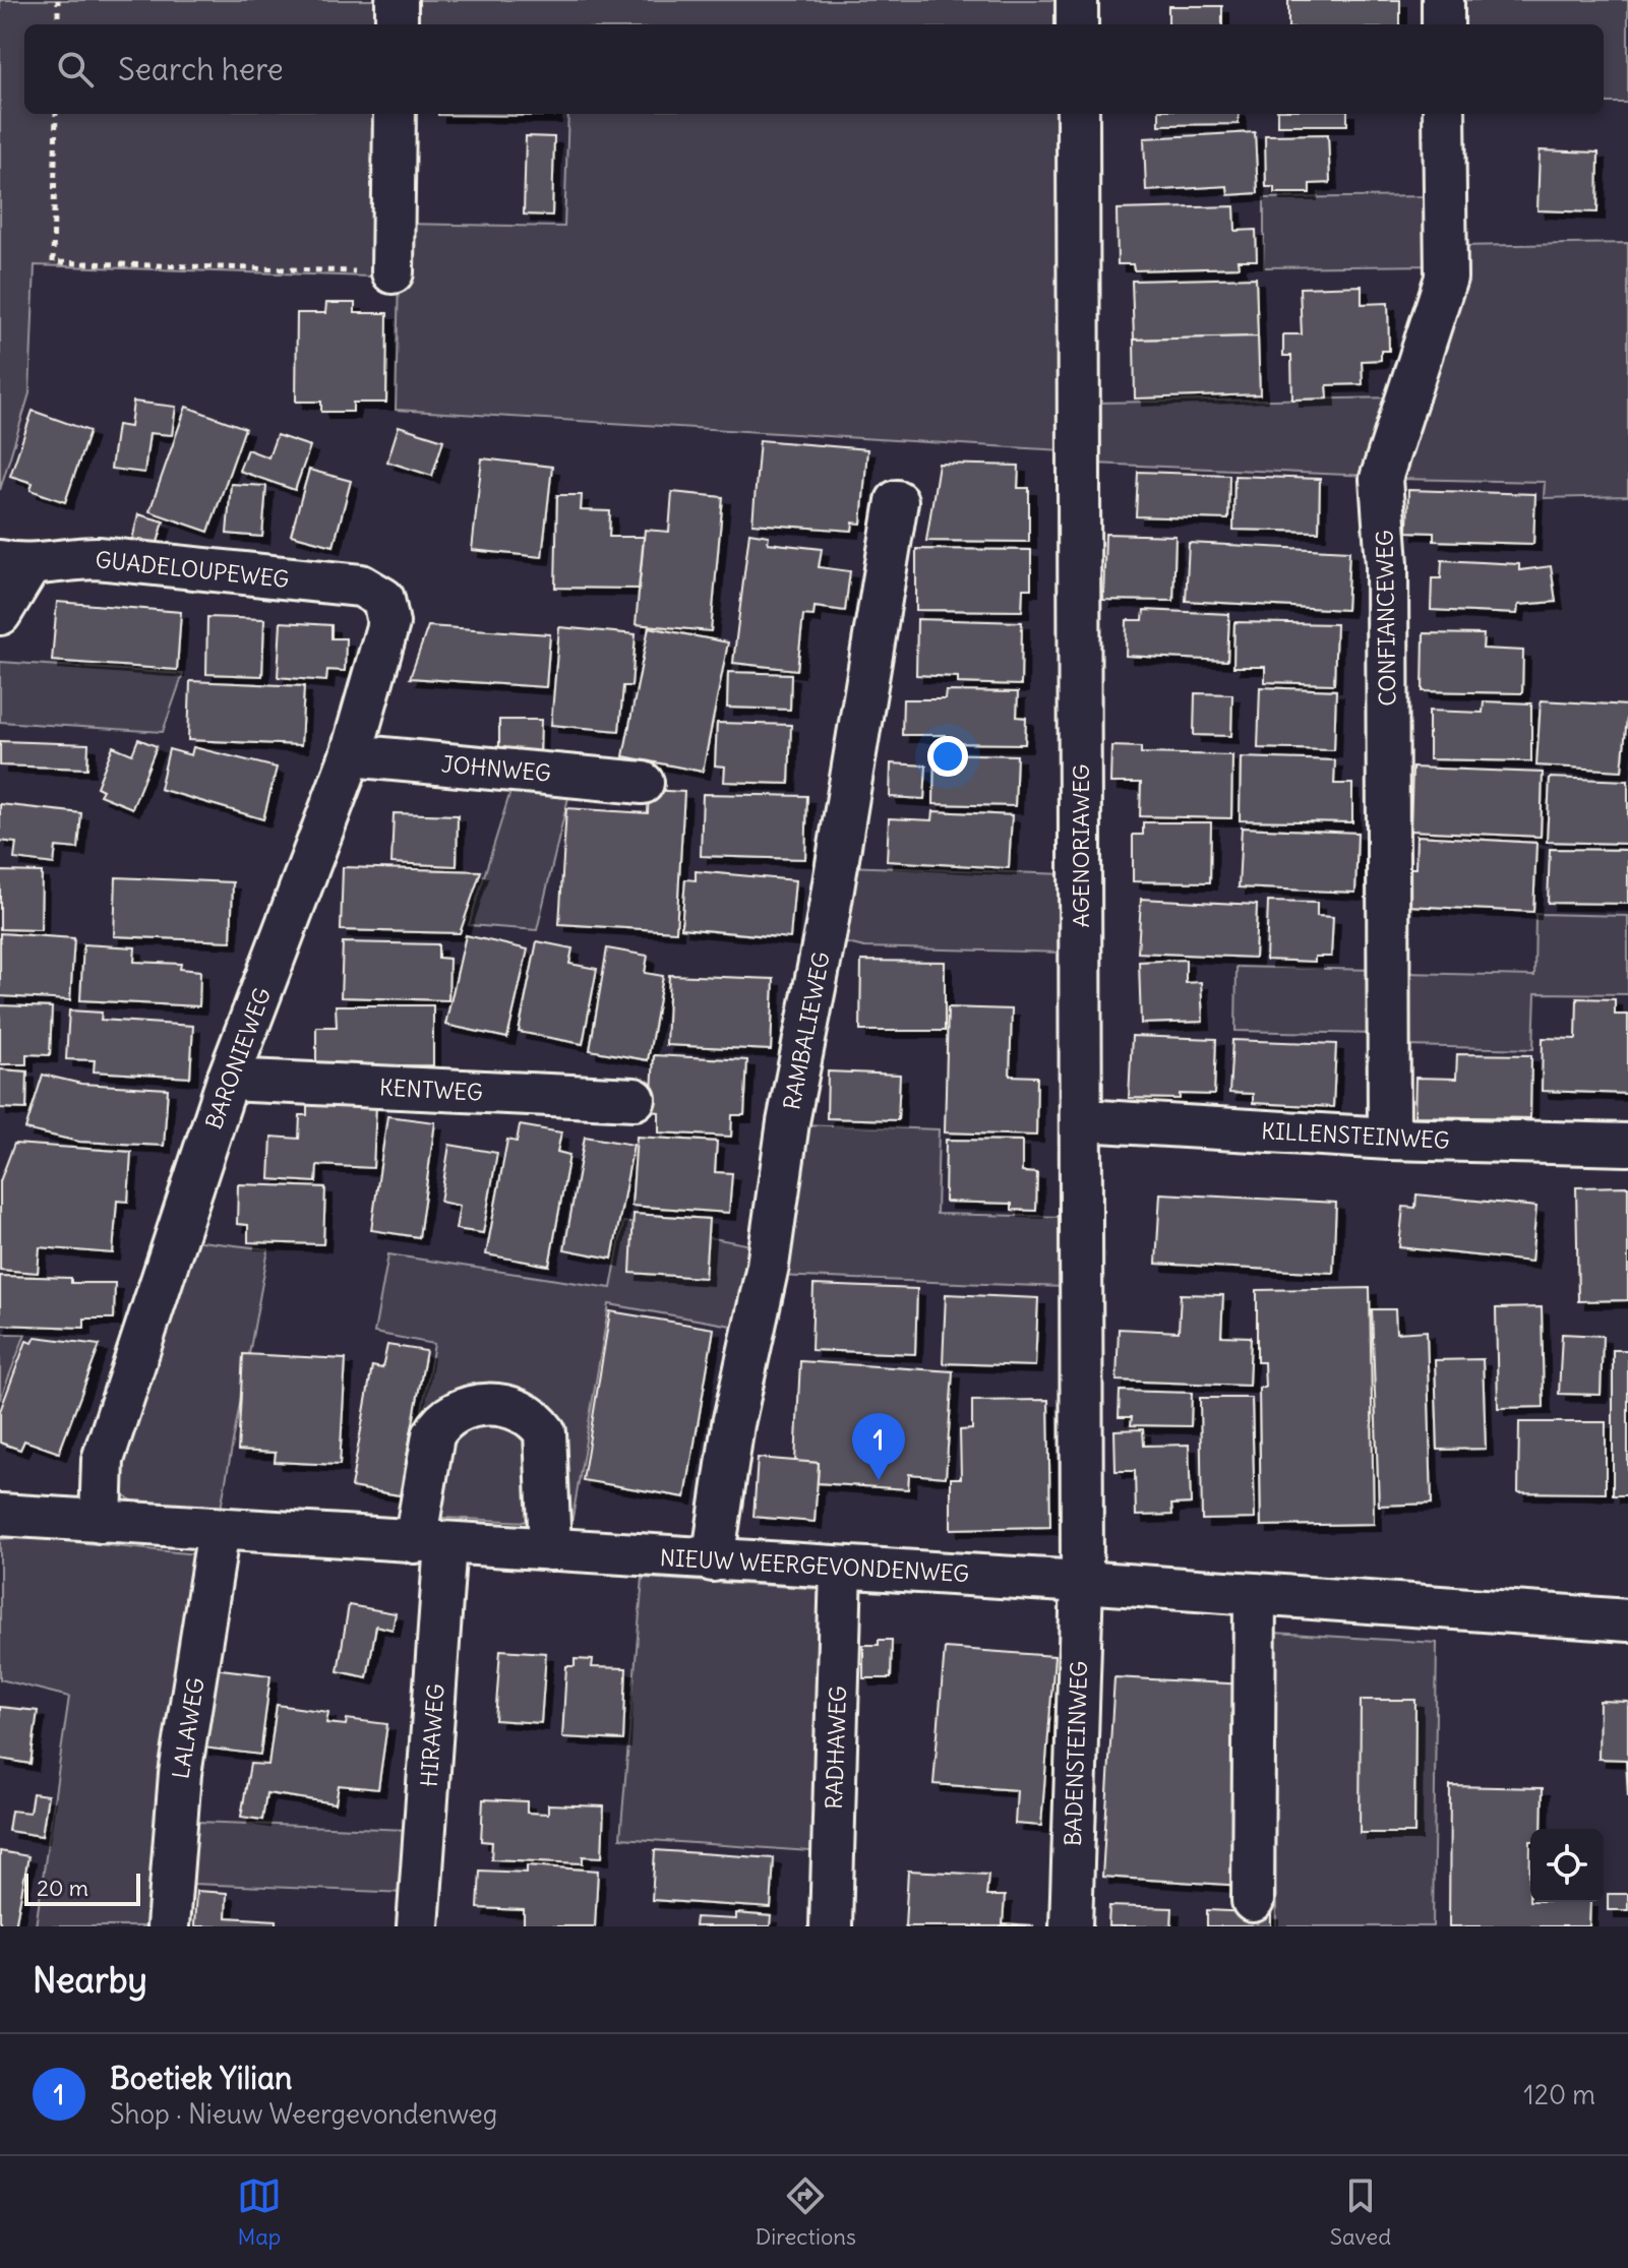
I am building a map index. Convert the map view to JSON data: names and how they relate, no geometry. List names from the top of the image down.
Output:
{
  "streets": {
    "street": [
      "GUADELOUPEWEG",
      "CONFIANCEWEG",
      "JOHNWEG",
      "AGENORIAWEG",
      "RAMBALIEWEG",
      "BARONIEWEG",
      "KENTWEG",
      "KILLENSTEINWEG",
      "NIEUW WEERGEVONDENWEG",
      "LALAWEG",
      "HIRAWEG",
      "RADHAWEG",
      "BADENSTEINWEG"
    ]
  },
  "crossings": [
    ["GUADELOUPEWEG", "BARONIEWEG"],
    ["CONFIANCEWEG", "KILLENSTEINWEG"],
    ["JOHNWEG", "BARONIEWEG"],
    ["AGENORIAWEG", "KILLENSTEINWEG"],
    ["AGENORIAWEG", "NIEUW WEERGEVONDENWEG"],
    ["AGENORIAWEG", "BADENSTEINWEG"],
    ["RAMBALIEWEG", "NIEUW WEERGEVONDENWEG"],
    ["BARONIEWEG", "KENTWEG"],
    ["BARONIEWEG", "NIEUW WEERGEVONDENWEG"],
    ["NIEUW WEERGEVONDENWEG", "LALAWEG"],
    ["NIEUW WEERGEVONDENWEG", "HIRAWEG"],
    ["NIEUW WEERGEVONDENWEG", "RADHAWEG"],
    ["NIEUW WEERGEVONDENWEG", "BADENSTEINWEG"]
  ],
  "scale_bar": "20 m",
  "page": {
    "search": "Search here",
    "pins": "1",
    "scale": "20 m",
    "heading": "Nearby",
    "list": [
      {
        "mark": "1",
        "name": "Boetiek Yilian",
        "note": "Shop · Nieuw Weergevondenweg",
        "value": "120 m"
      }
    ],
    "nav": ["Map", "Directions", "Saved"]
  }
}
